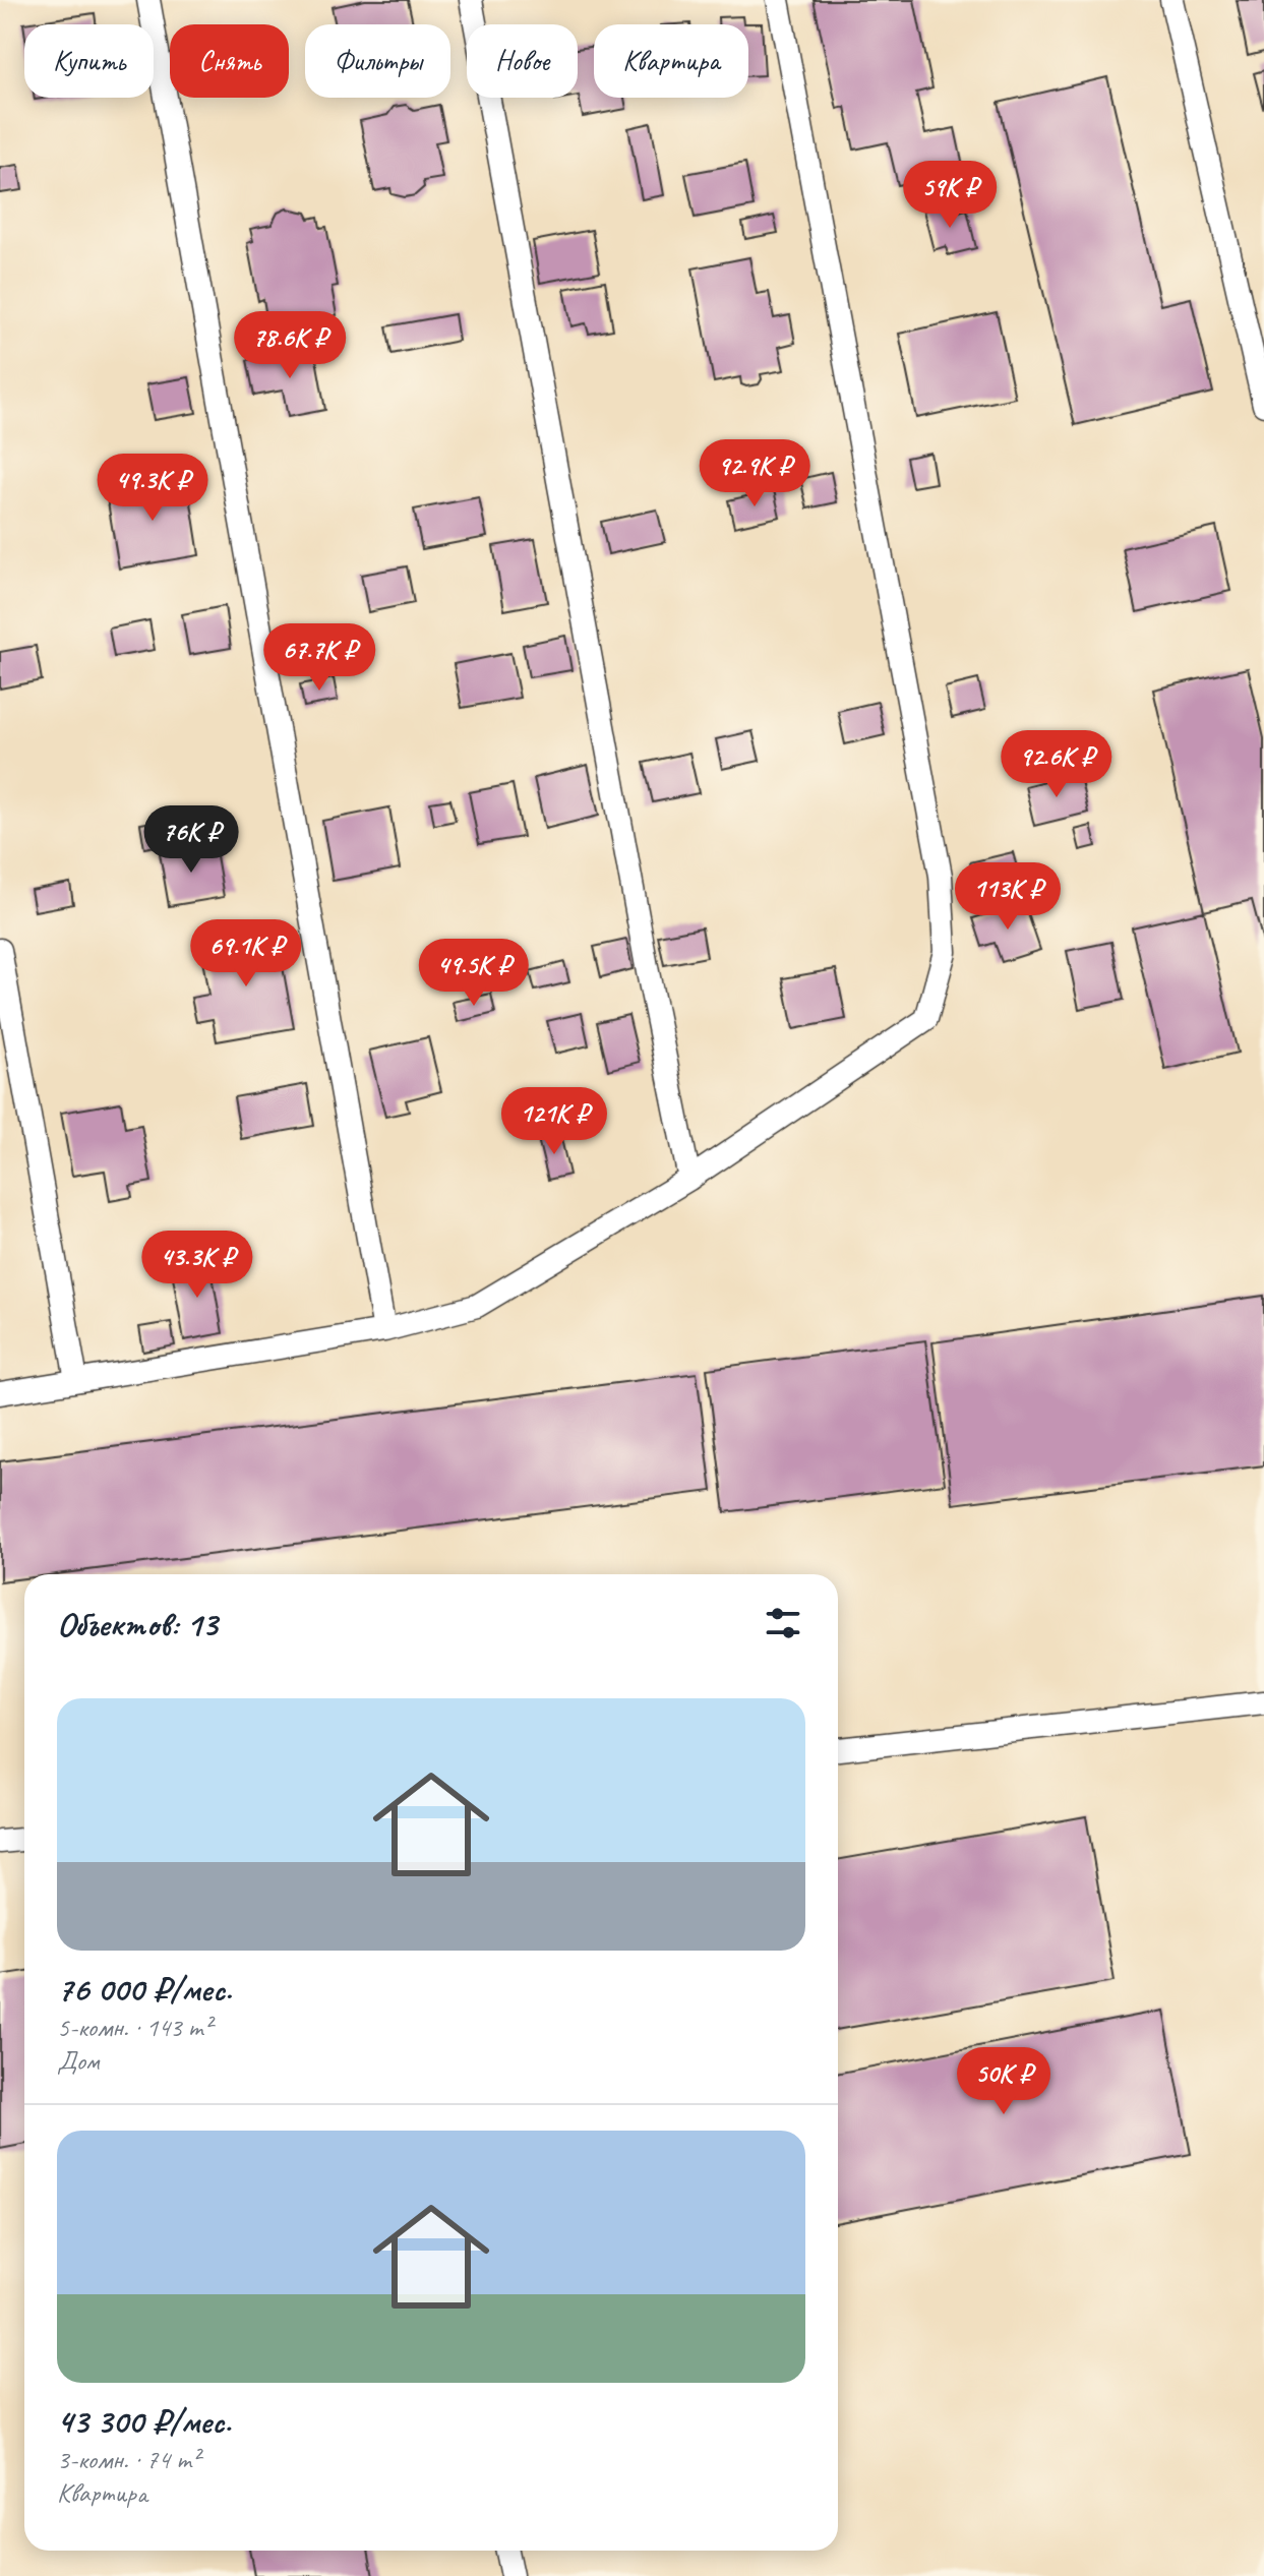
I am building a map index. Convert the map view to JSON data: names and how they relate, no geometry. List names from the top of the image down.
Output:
{
  "page": {
    "chip": [
      "Купить",
      "Снять",
      "Фильтры",
      "Новое",
      "Квартира"
    ],
    "price": [
      "59K ₽",
      "78.6K ₽",
      "92.9K ₽",
      "49.3K ₽",
      "67.7K ₽",
      "92.6K ₽",
      "76K ₽",
      "113K ₽",
      "69.1K ₽",
      "49.5K ₽",
      "121K ₽",
      "43.3K ₽",
      "50K ₽"
    ],
    "heading": "Объектов: 13",
    "list": [
      {
        "name": "76 000 ₽/мес.",
        "note": "5-комн. · 143 m² · Дом"
      },
      {
        "name": "43 300 ₽/мес.",
        "note": "3-комн. · 74 m² · Квартира"
      }
    ]
  }
}
